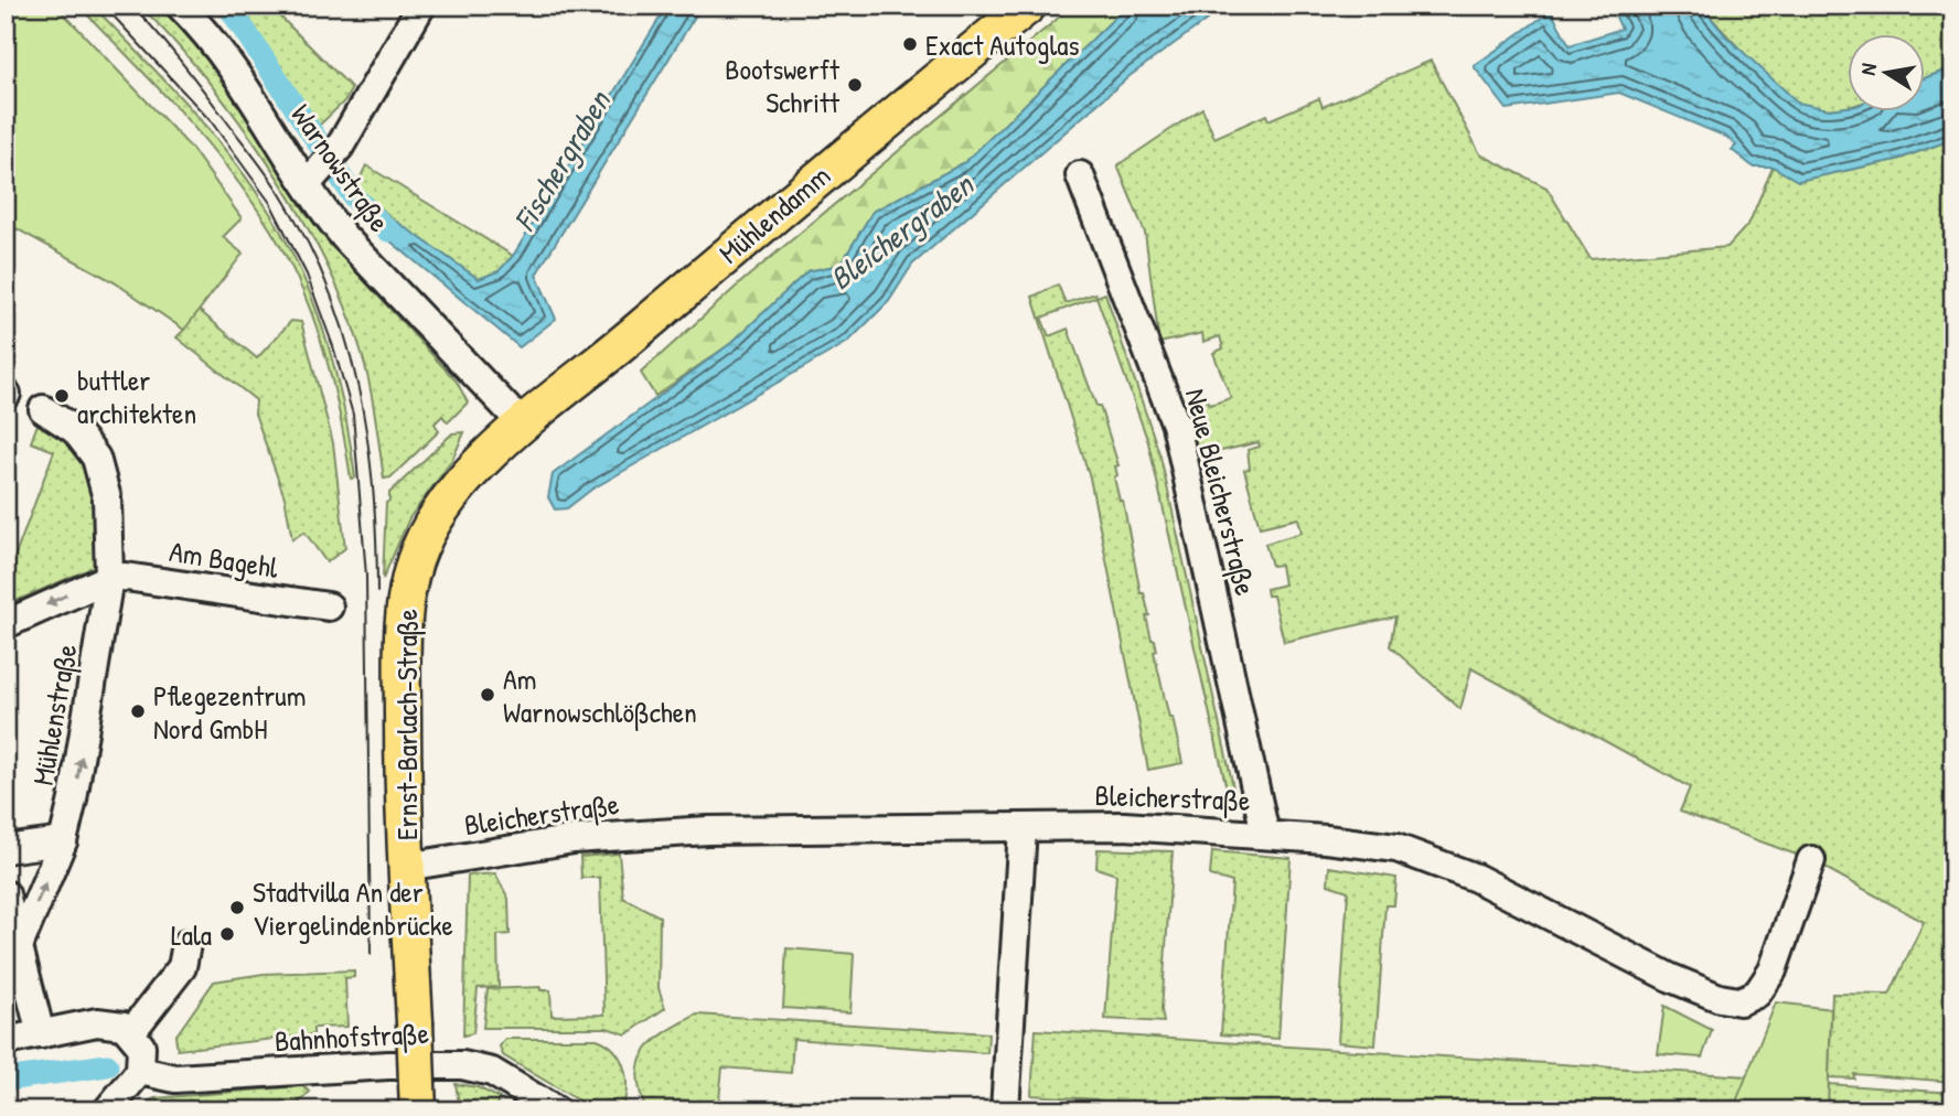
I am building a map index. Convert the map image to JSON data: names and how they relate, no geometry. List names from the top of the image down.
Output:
{
  "streets": {
    "main road": ["Mühlendamm", "Ernst-Barlach-Straße"],
    "street": [
      "Warnowstraße",
      "Neue Bleicherstraße",
      "Am Bagehl",
      "Mühlenstraße",
      "Bleicherstraße",
      "Bahnhofstraße"
    ]
  },
  "crossings": [
    ["Warnowstraße", "Mühlendamm"],
    ["Warnowstraße", "Ernst-Barlach-Straße"],
    ["Mühlendamm", "Ernst-Barlach-Straße"],
    ["Neue Bleicherstraße", "Bleicherstraße"],
    ["Am Bagehl", "Mühlenstraße"],
    ["Ernst-Barlach-Straße", "Bleicherstraße"]
  ],
  "one_way": ["Mühlenstraße"],
  "water": ["Fischergraben", "Bleichergraben"],
  "places": [
    "Exact Autoglas",
    "Bootswerft Schritt",
    "buttler architekten",
    "Am Warnowschlößchen",
    "Pflegezentrum Nord GmbH",
    "Stadtvilla An der Viergelindenbrücke",
    "Lala"
  ],
  "north": "left"
}
